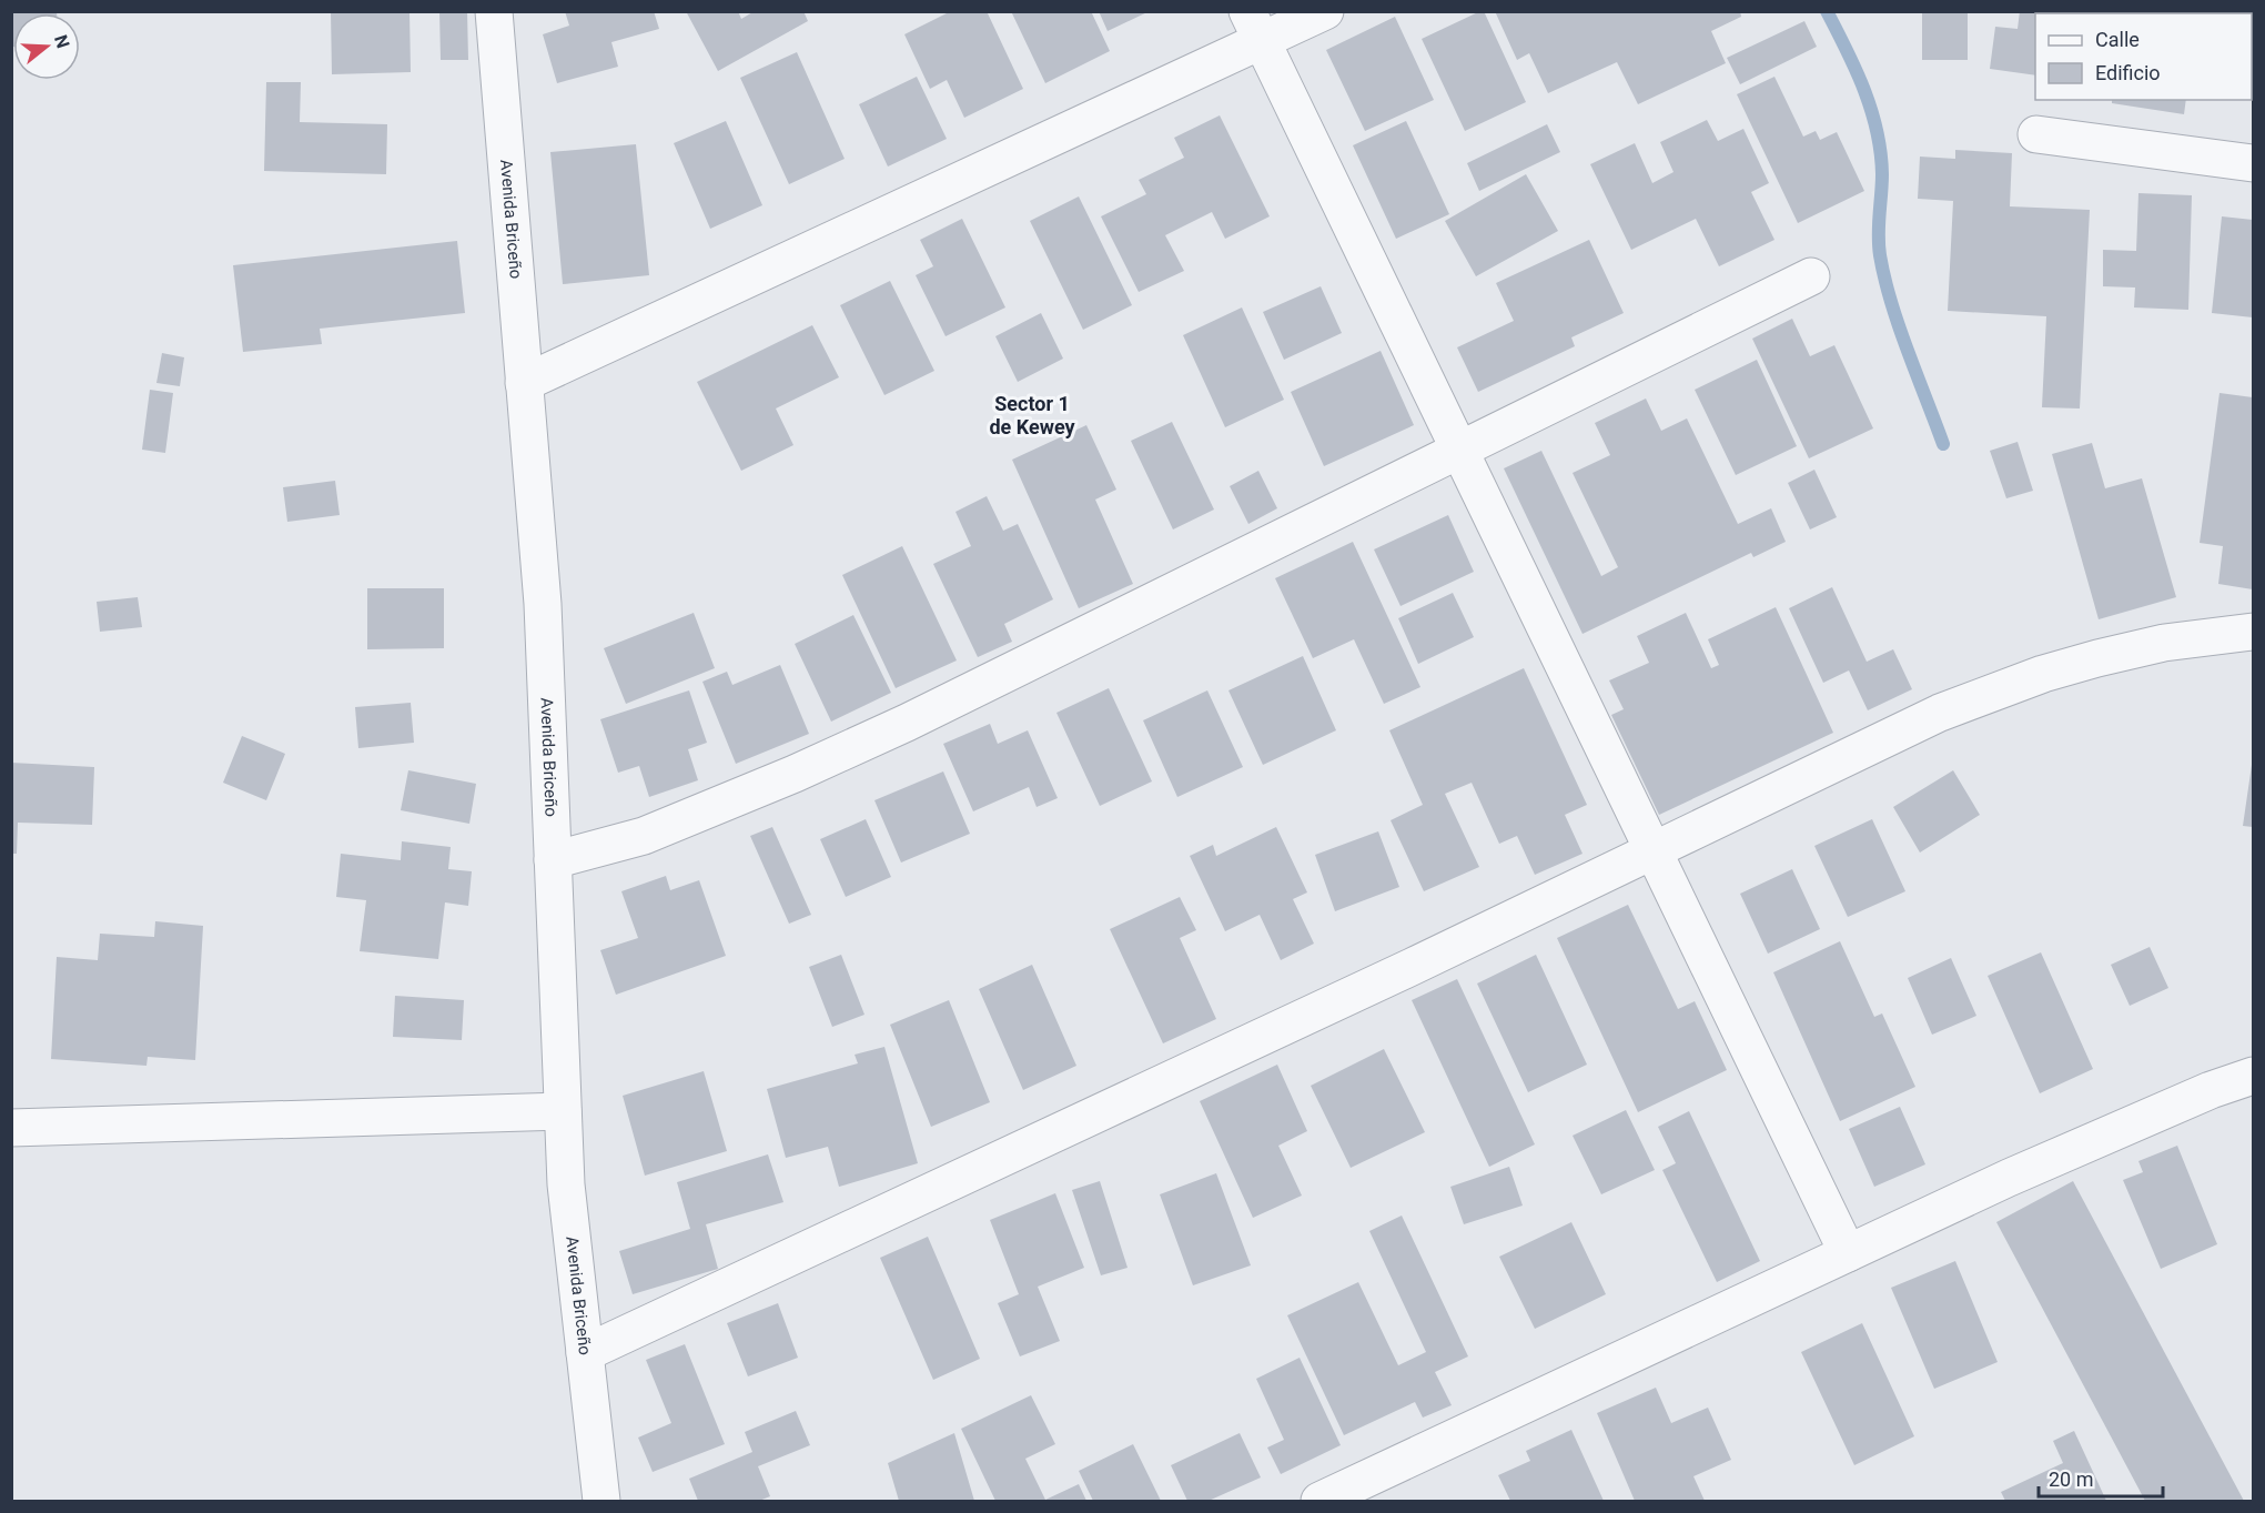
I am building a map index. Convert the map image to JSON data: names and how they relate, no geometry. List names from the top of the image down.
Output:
{
  "streets": {
    "street": ["Avenida Briceño"]
  },
  "districts": ["Sector 1 de Kewey"],
  "legend": ["Calle", "Edificio"],
  "scale_bar": "20 m",
  "north": "right"
}
